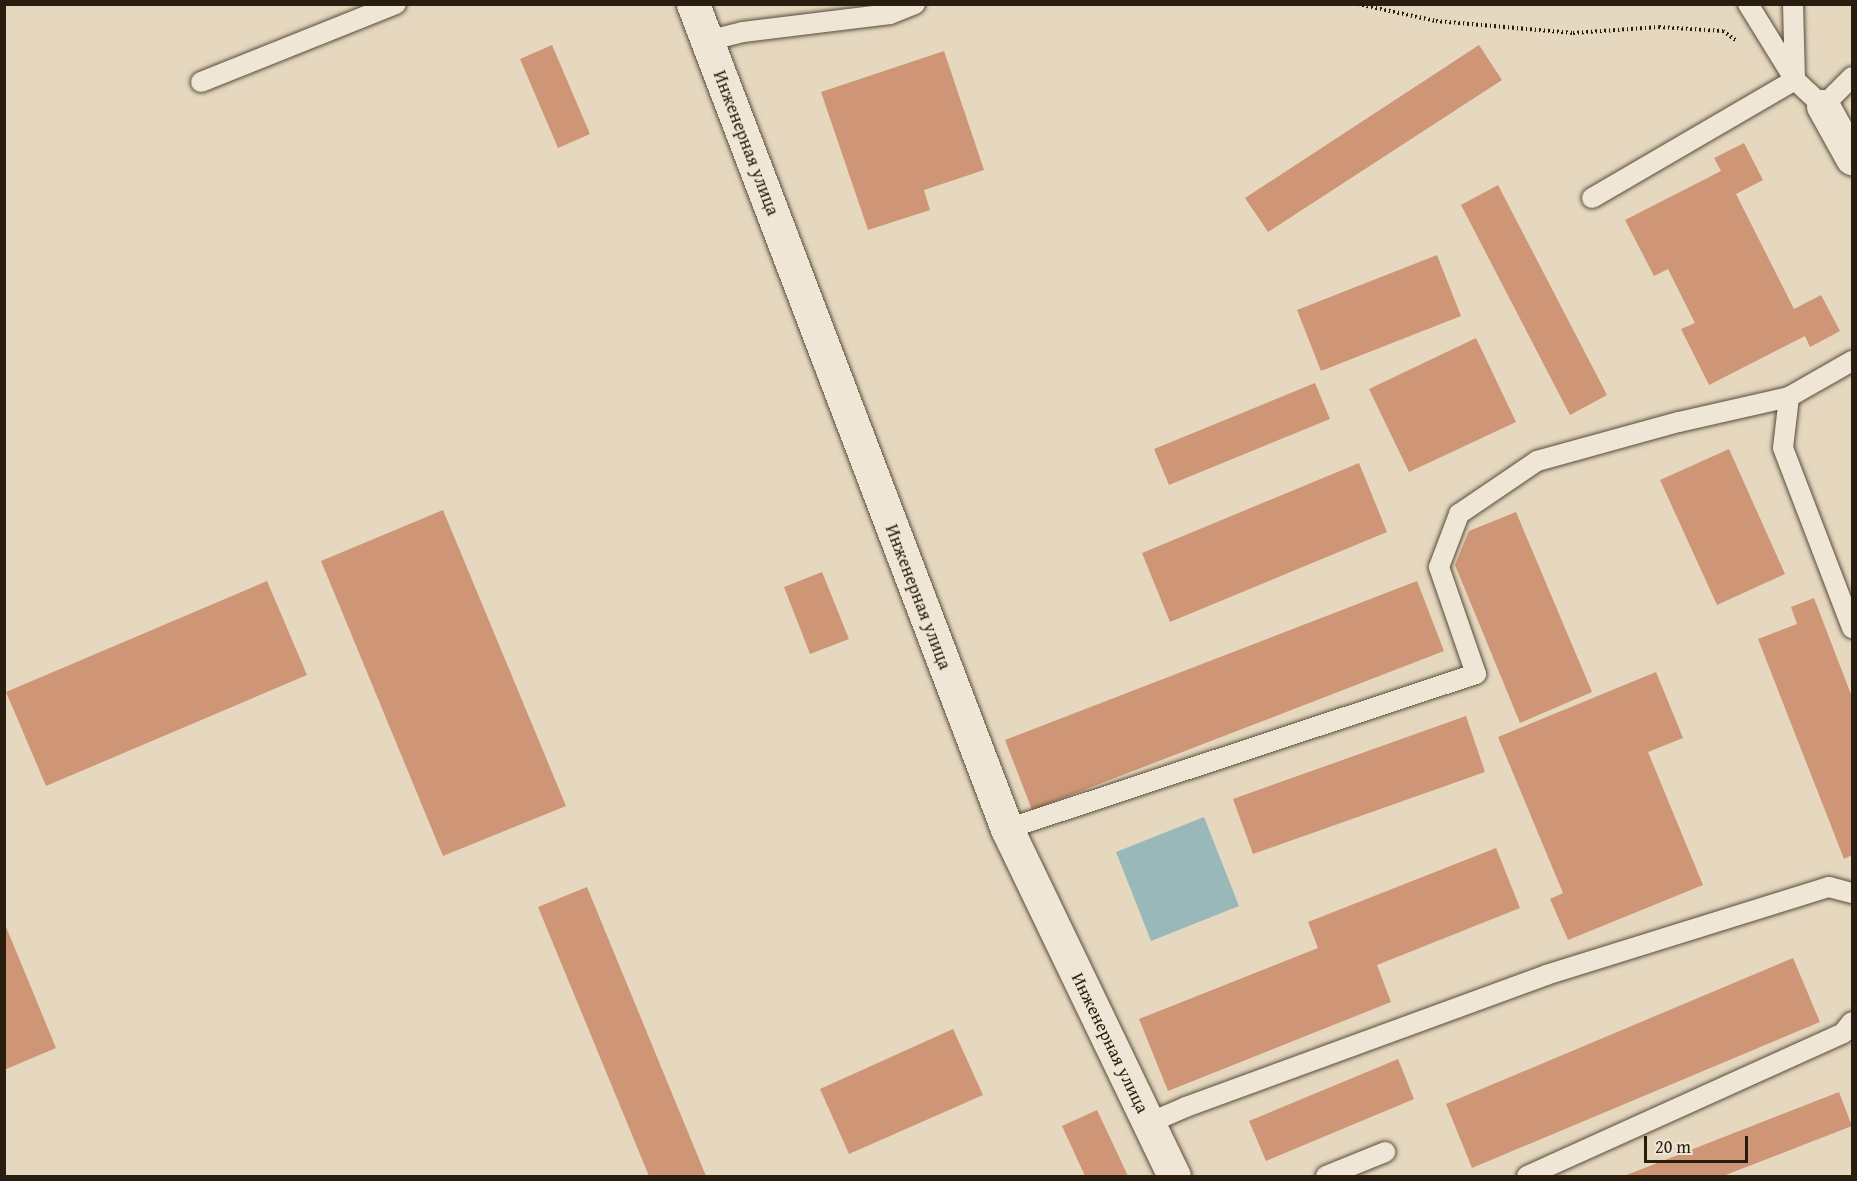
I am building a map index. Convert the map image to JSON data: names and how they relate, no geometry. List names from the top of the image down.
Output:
{
  "streets": {
    "street": ["Инженерная улица"]
  },
  "scale_bar": "20 m"
}
